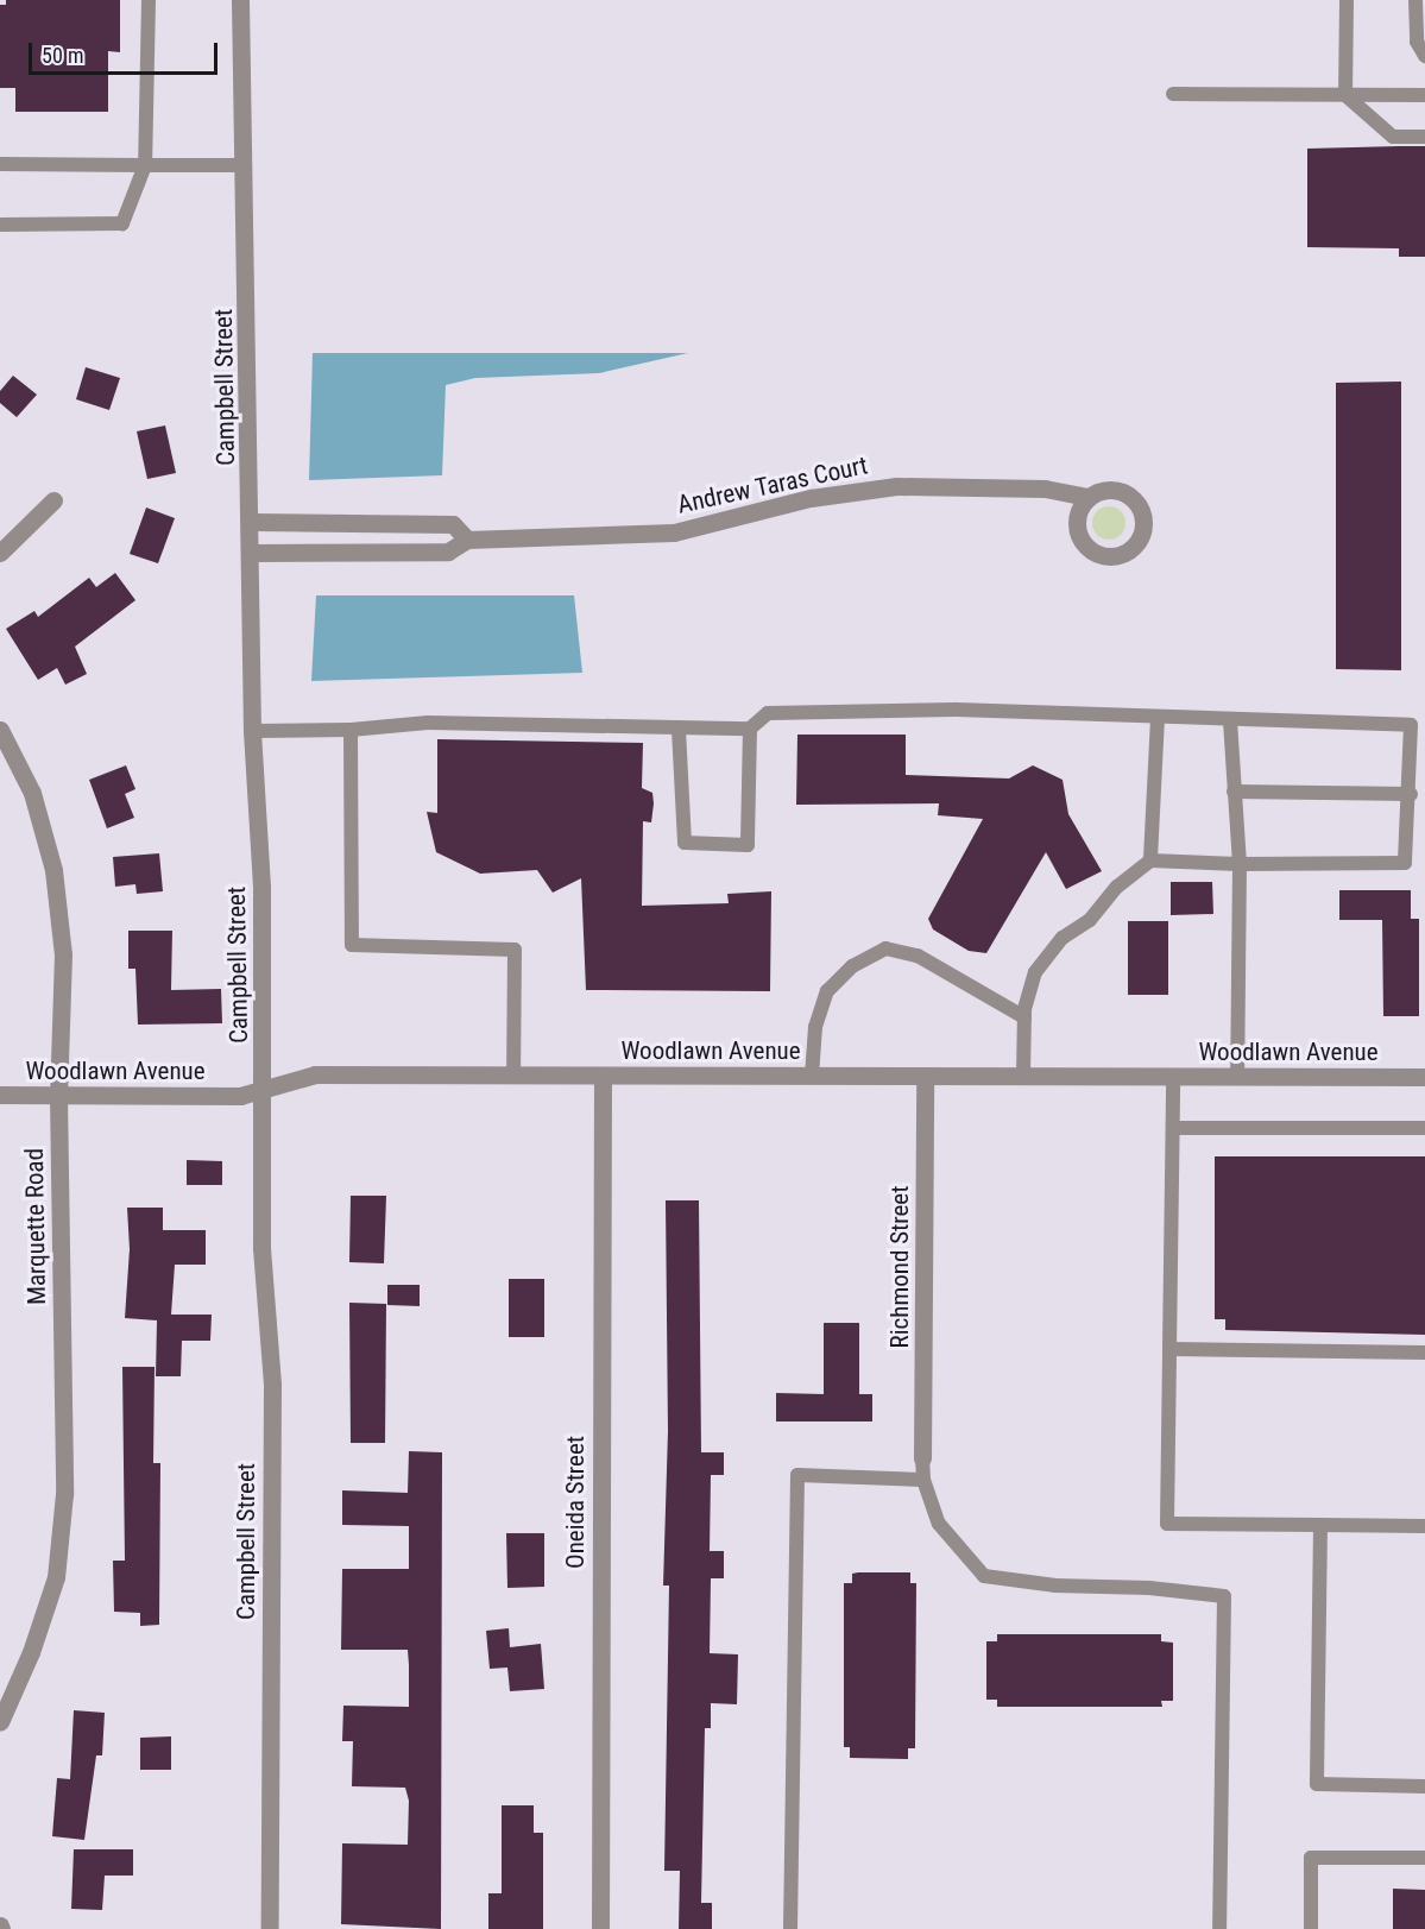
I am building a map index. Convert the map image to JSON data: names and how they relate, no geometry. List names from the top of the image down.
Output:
{
  "streets": {
    "street": [
      "Campbell Street",
      "Andrew Taras Court",
      "Woodlawn Avenue",
      "Marquette Road",
      "Richmond Street",
      "Oneida Street"
    ]
  },
  "crossings": [
    ["Campbell Street", "Andrew Taras Court"],
    ["Campbell Street", "Woodlawn Avenue"],
    ["Woodlawn Avenue", "Marquette Road"],
    ["Woodlawn Avenue", "Richmond Street"],
    ["Woodlawn Avenue", "Oneida Street"]
  ],
  "scale_bar": "50 m"
}
